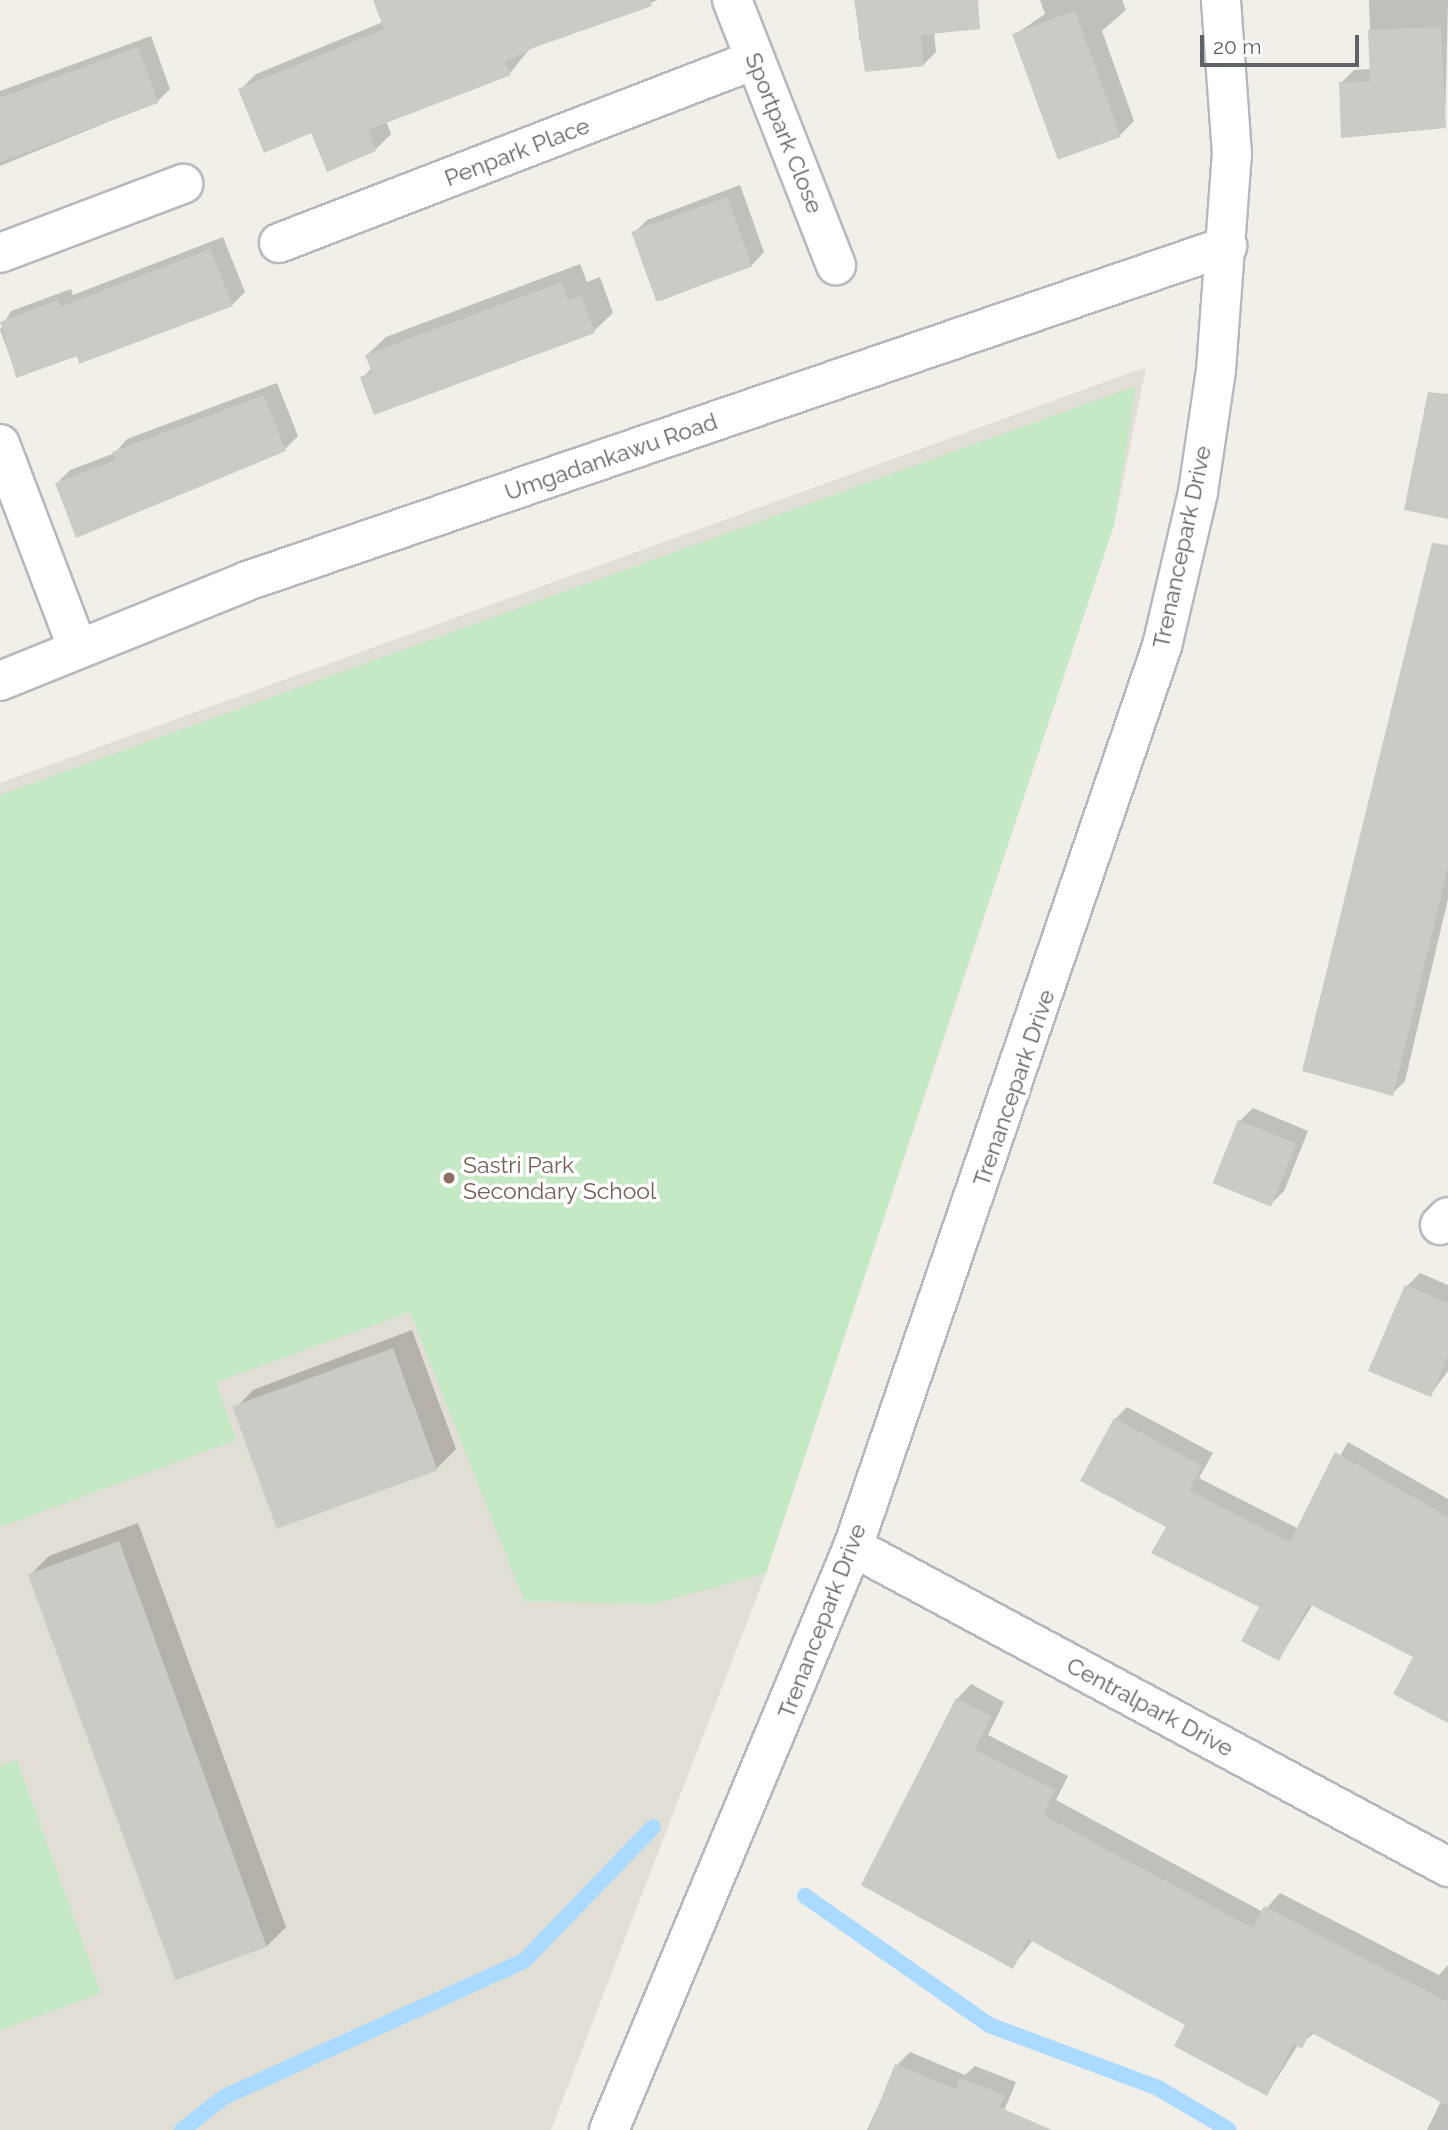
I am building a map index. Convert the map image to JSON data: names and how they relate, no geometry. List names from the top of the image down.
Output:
{
  "streets": {
    "street": [
      "Sportpark Close",
      "Penpark Place",
      "Umgadankawu Road",
      "Trenancepark Drive",
      "Centralpark Drive"
    ]
  },
  "crossings": [
    ["Sportpark Close", "Penpark Place"],
    ["Umgadankawu Road", "Trenancepark Drive"],
    ["Trenancepark Drive", "Centralpark Drive"]
  ],
  "places": ["Sastri Park Secondary School"],
  "scale_bar": "20 m"
}
